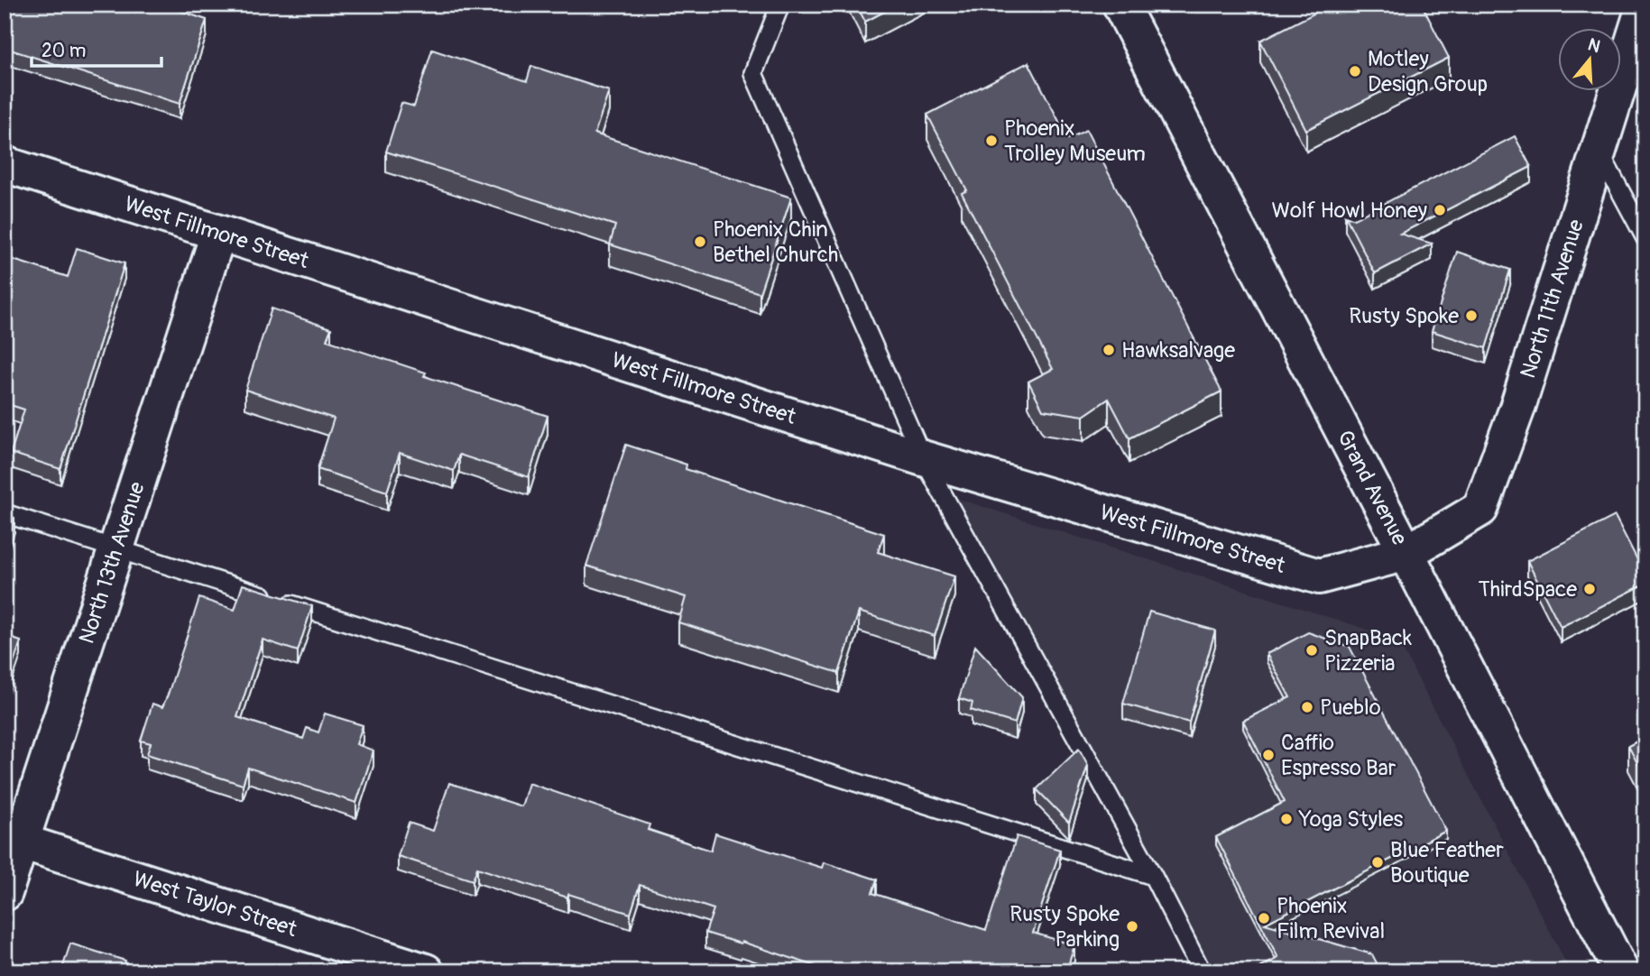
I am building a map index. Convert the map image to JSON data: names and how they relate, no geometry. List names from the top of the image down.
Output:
{
  "streets": {
    "street": [
      "West Fillmore Street",
      "North 11th Avenue",
      "Grand Avenue",
      "North 13th Avenue",
      "West Taylor Street"
    ]
  },
  "crossings": [
    ["West Fillmore Street", "North 11th Avenue"],
    ["West Fillmore Street", "Grand Avenue"],
    ["West Fillmore Street", "North 13th Avenue"],
    ["North 11th Avenue", "Grand Avenue"],
    ["North 13th Avenue", "West Taylor Street"]
  ],
  "places": [
    "Motley Design Group",
    "Phoenix Trolley Museum",
    "Wolf Howl Honey",
    "Phoenix Chin Bethel Church",
    "Rusty Spoke",
    "Hawksalvage",
    "ThirdSpace",
    "SnapBack Pizzeria",
    "Pueblo",
    "Caffio Espresso Bar",
    "Yoga Styles",
    "Blue Feather Boutique",
    "Phoenix Film Revival",
    "Rusty Spoke Parking"
  ],
  "scale_bar": "20 m",
  "north": "top"
}
